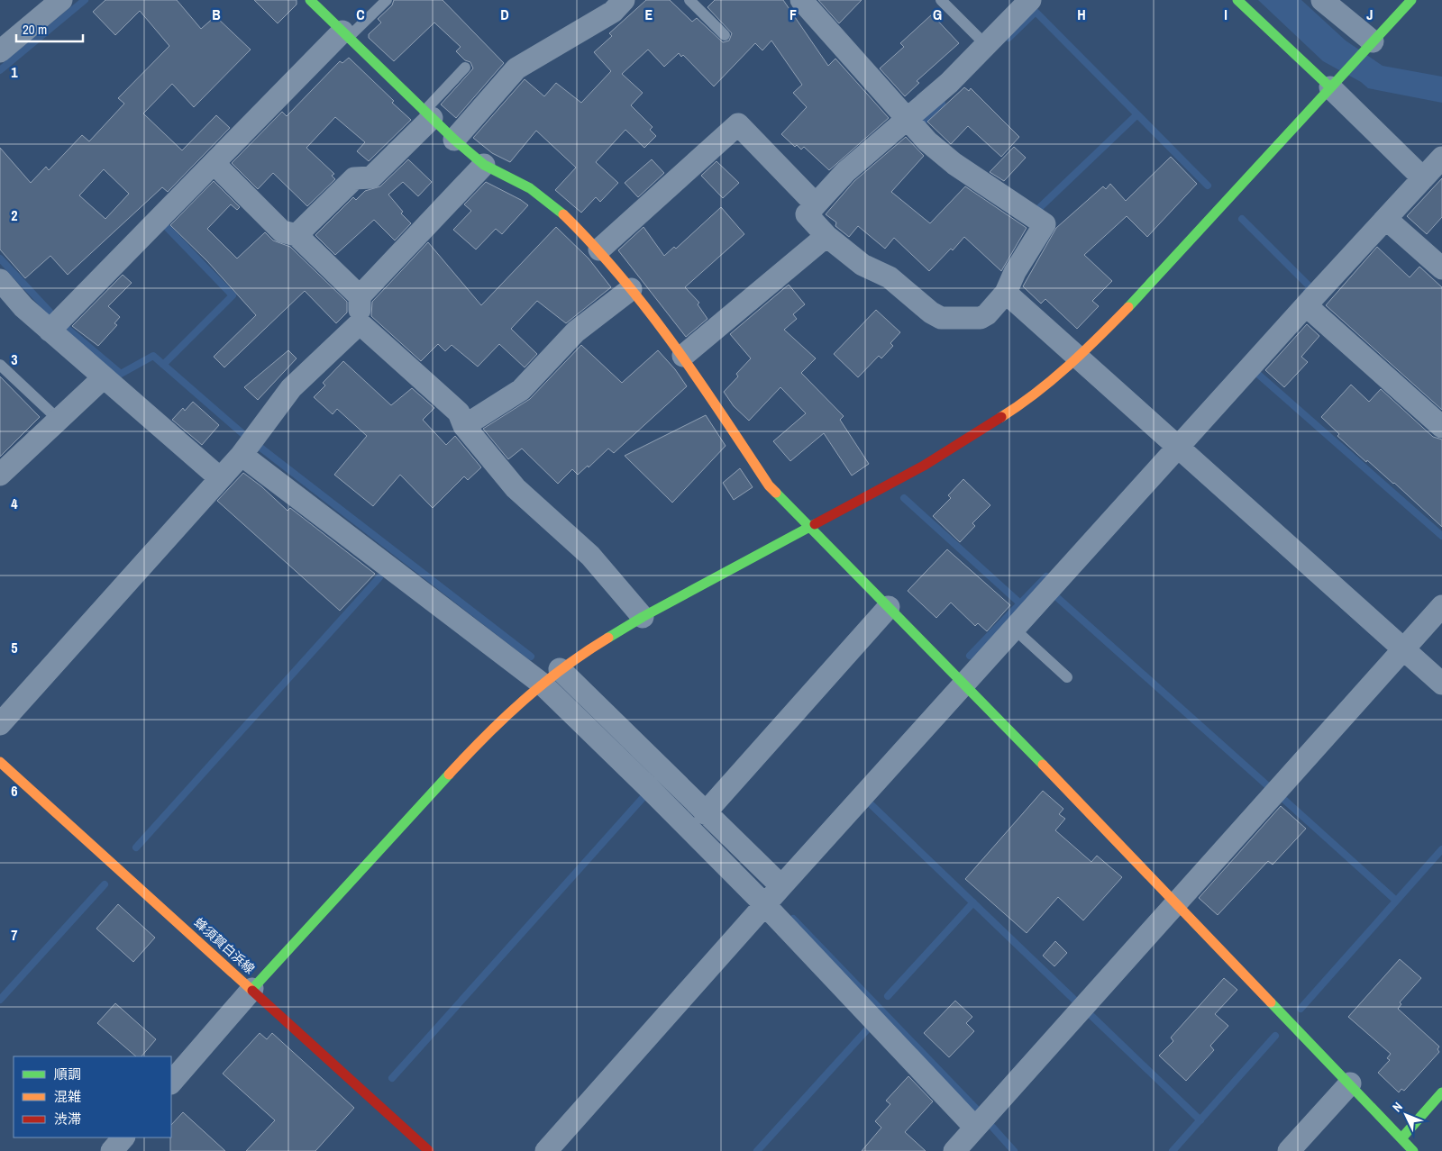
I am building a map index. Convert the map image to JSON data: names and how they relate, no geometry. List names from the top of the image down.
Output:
{
  "streets": {
    "street": ["蜂須賀白浜線"]
  },
  "legend": ["順調", "混雑", "渋滞"],
  "scale_bar": "20 m",
  "north": "top left",
  "grid": {
    "columns": [
      "B",
      "C",
      "D",
      "E",
      "F",
      "G",
      "H",
      "I",
      "J"
    ],
    "rows": [
      "1",
      "2",
      "3",
      "4",
      "5",
      "6",
      "7"
    ]
  }
}
